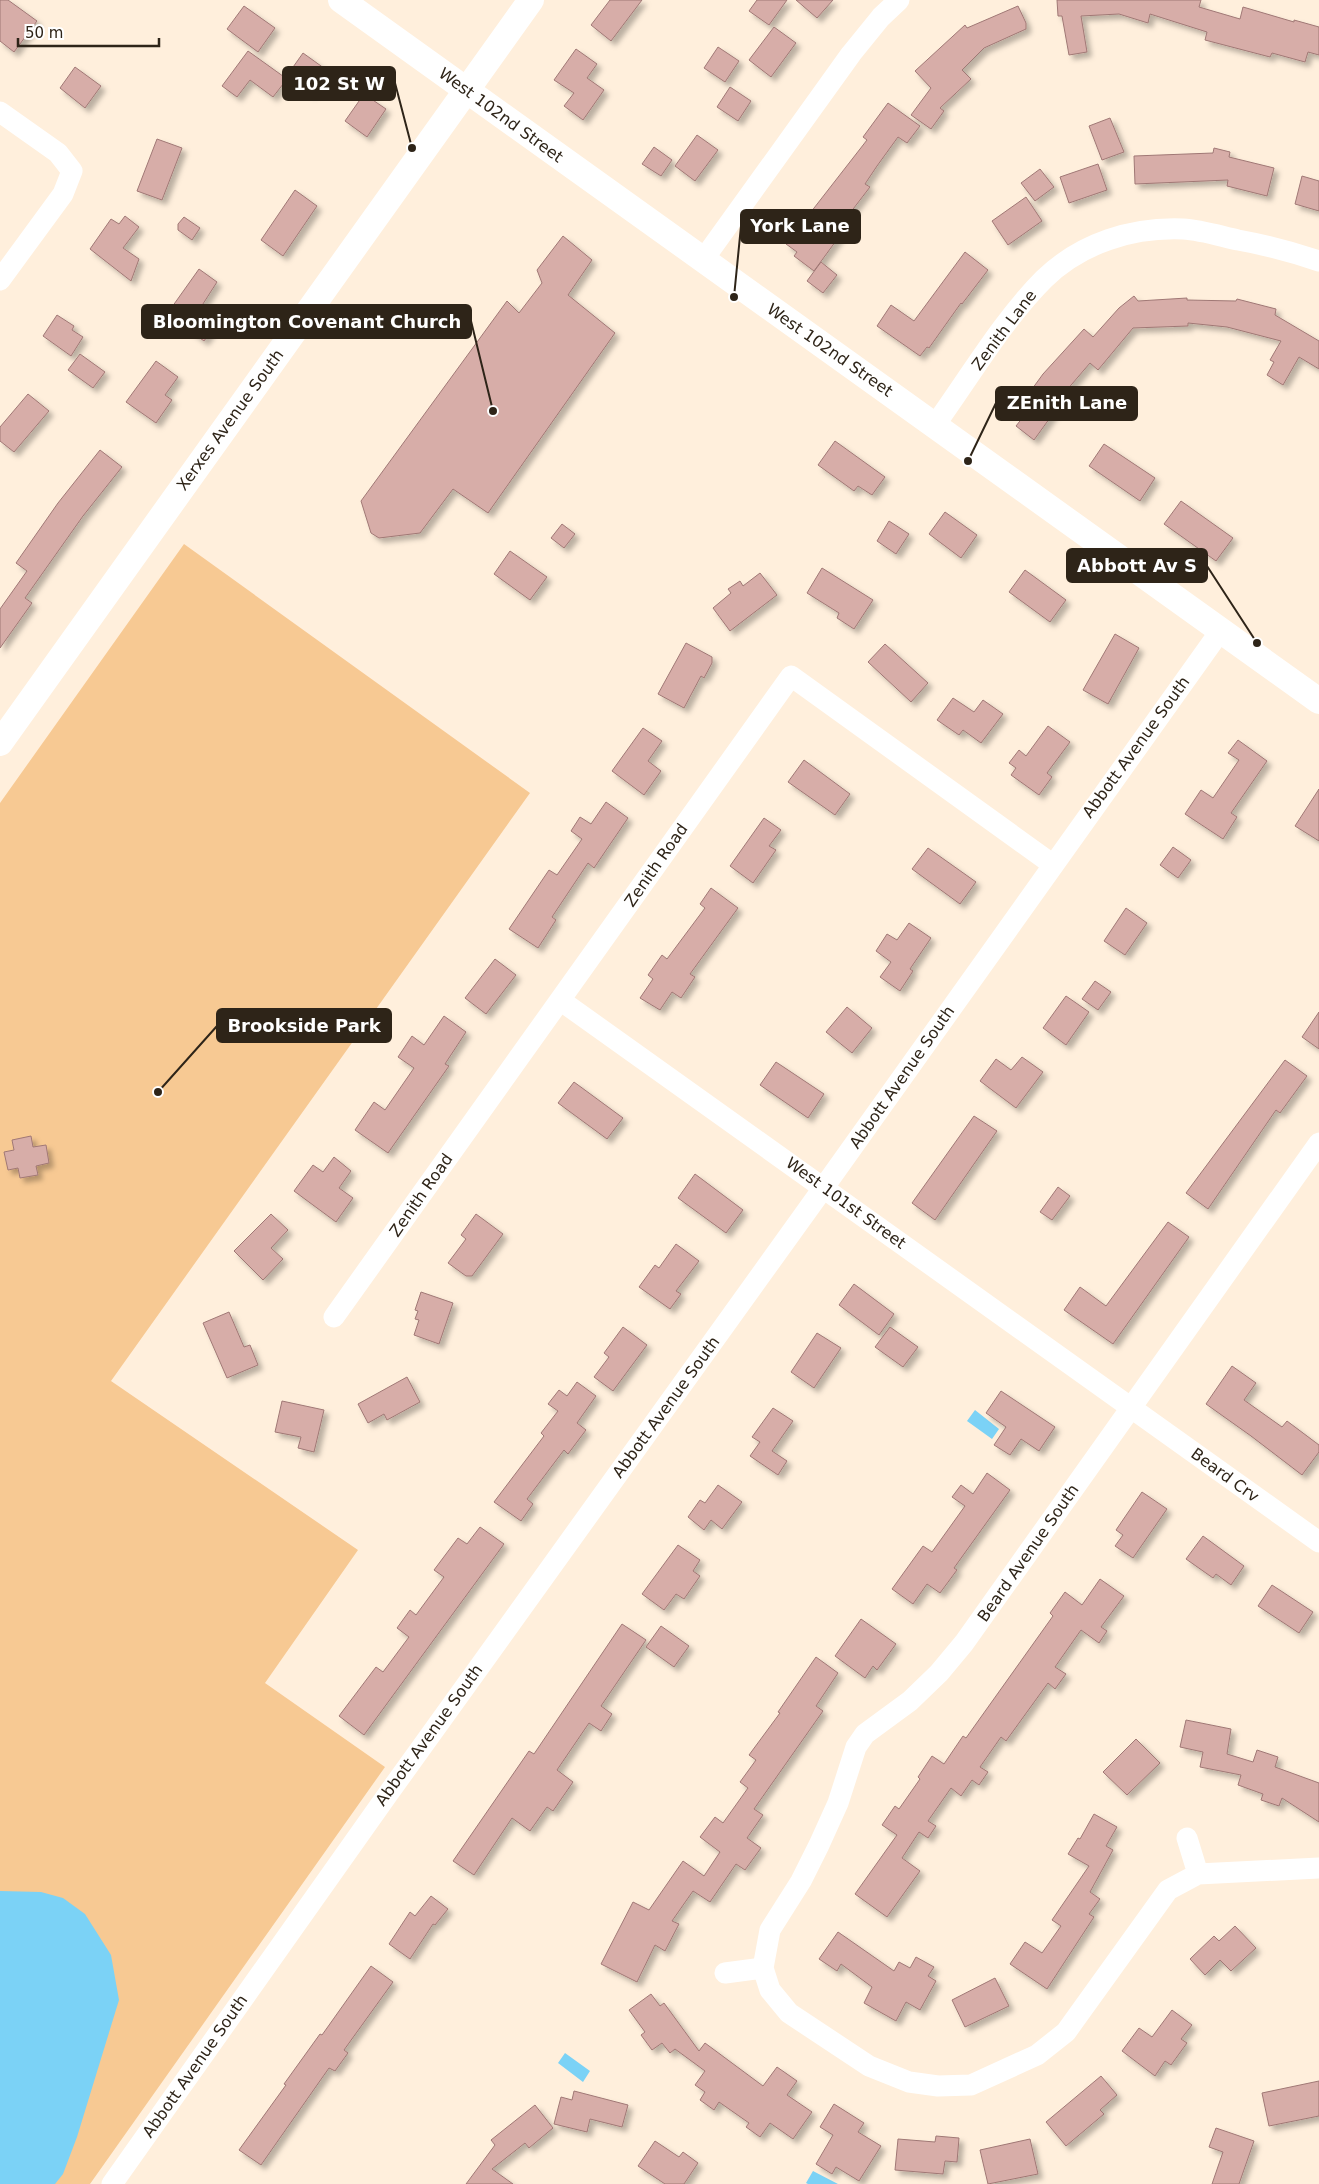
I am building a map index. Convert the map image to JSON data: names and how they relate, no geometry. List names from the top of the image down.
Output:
{
  "streets": {
    "street": [
      "West 102nd Street",
      "Zenith Lane",
      "Xerxes Avenue South",
      "Abbott Avenue South",
      "Zenith Road",
      "West 101st Street",
      "Beard Crv",
      "Beard Avenue South"
    ]
  },
  "crossings": [
    ["West 102nd Street", "Zenith Lane"],
    ["West 102nd Street", "Xerxes Avenue South"],
    ["West 102nd Street", "Abbott Avenue South"],
    ["Abbott Avenue South", "Zenith Road"],
    ["Abbott Avenue South", "West 101st Street"],
    ["Zenith Road", "West 101st Street"],
    ["West 101st Street", "Beard Crv"],
    ["West 101st Street", "Beard Avenue South"],
    ["Beard Crv", "Beard Avenue South"]
  ],
  "places": [
    "102 St W",
    "York Lane",
    "Bloomington Covenant Church",
    "ZEnith Lane",
    "Abbott Av S",
    "Brookside Park"
  ],
  "scale_bar": "50 m"
}
